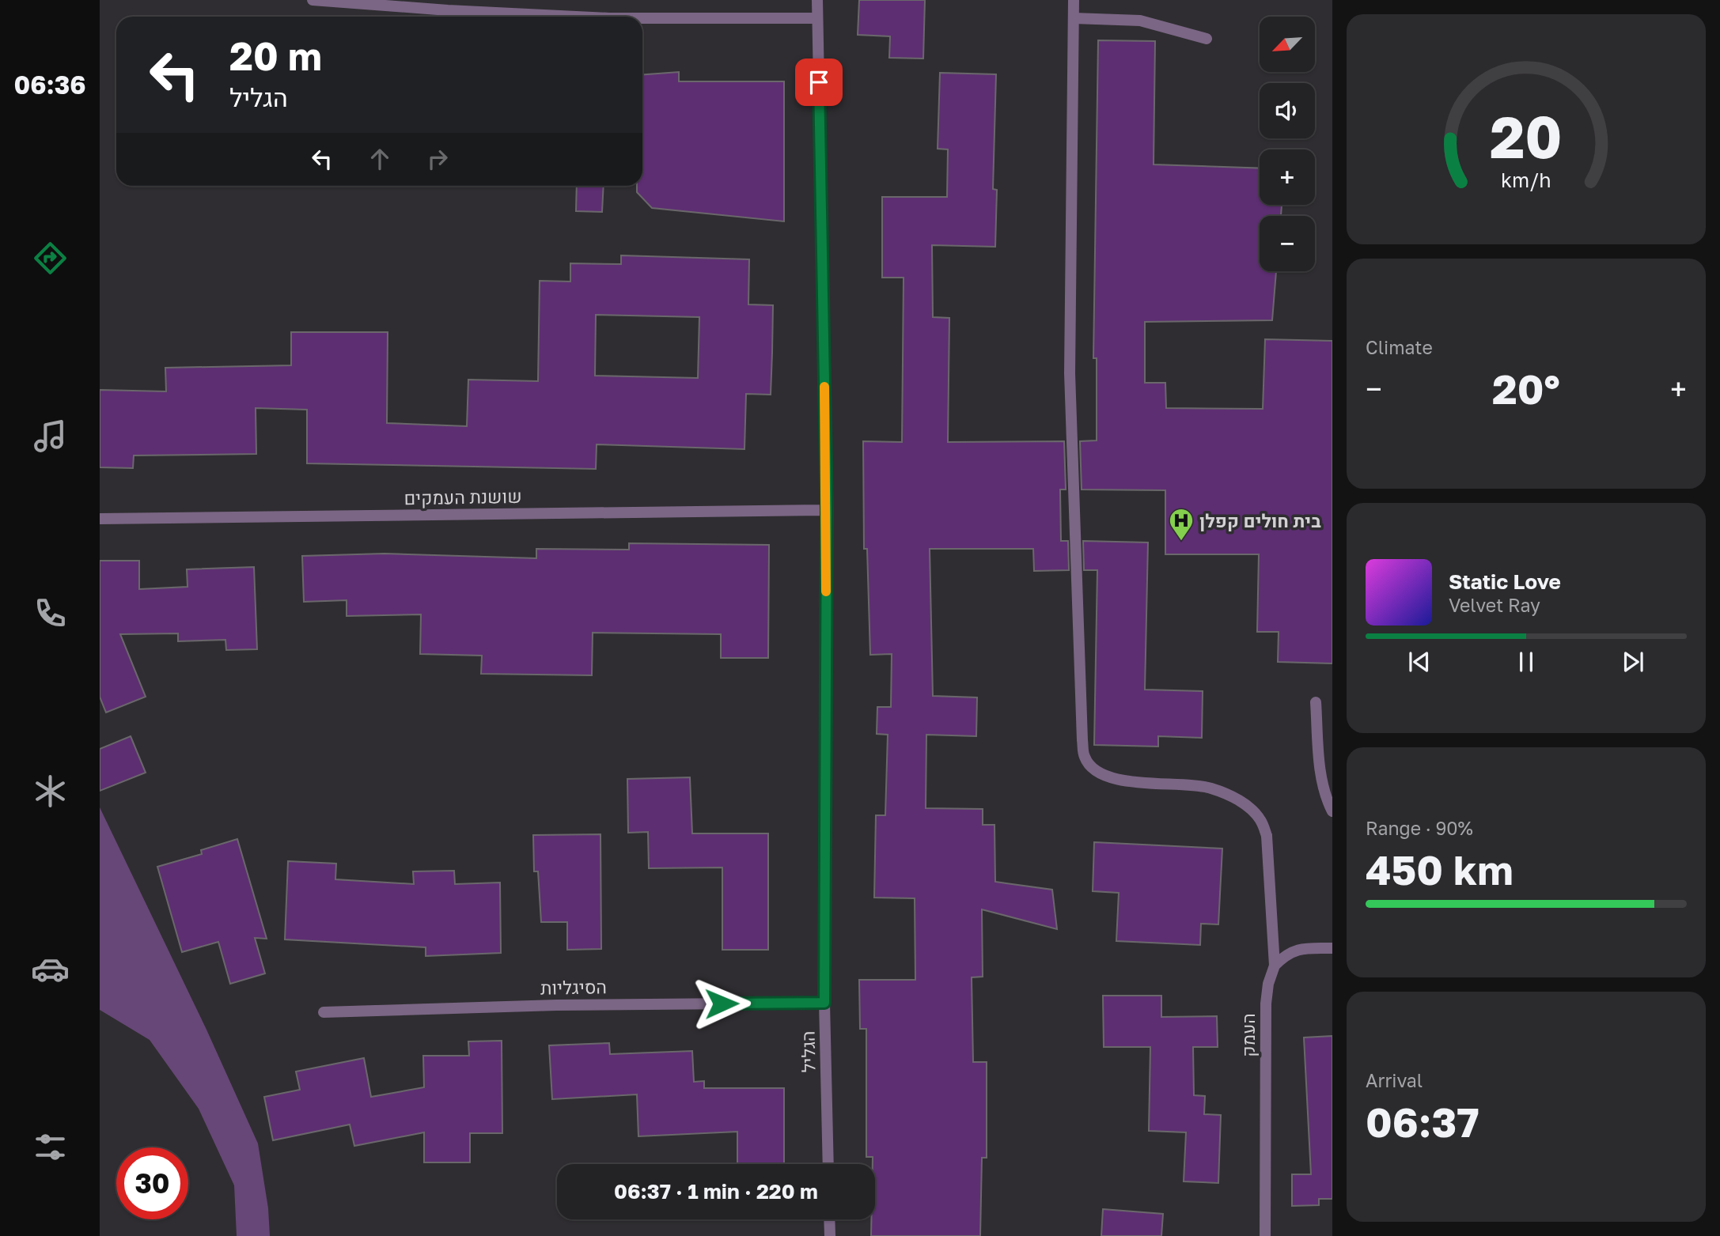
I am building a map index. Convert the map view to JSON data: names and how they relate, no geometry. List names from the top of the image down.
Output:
{
  "streets": {
    "street": [
      "שושנת העמקים",
      "הסיגליות",
      "העמק",
      "הגליל"
    ]
  },
  "crossings": [
    ["שושנת העמקים", "הגליל"],
    ["הסיגליות", "הגליל"]
  ],
  "places": {
    "hospital": ["בית חולים קפלן"]
  },
  "north": "bottom left",
  "page": {
    "tabs": "06:36",
    "map_buttons": ["+", "−"],
    "turn": ["20 m", "הגליל"],
    "tile": [
      "Climate",
      ["Range · 90%", "450 km"],
      ["Arrival", "06:37"]
    ],
    "heat": ["−", "20°", "+"],
    "song": ["Static Love", "Velvet Ray"],
    "limit": "30",
    "trip": "06:37 · 1 min · 220 m",
    "gauge": ["20", "km/h"]
  }
}
